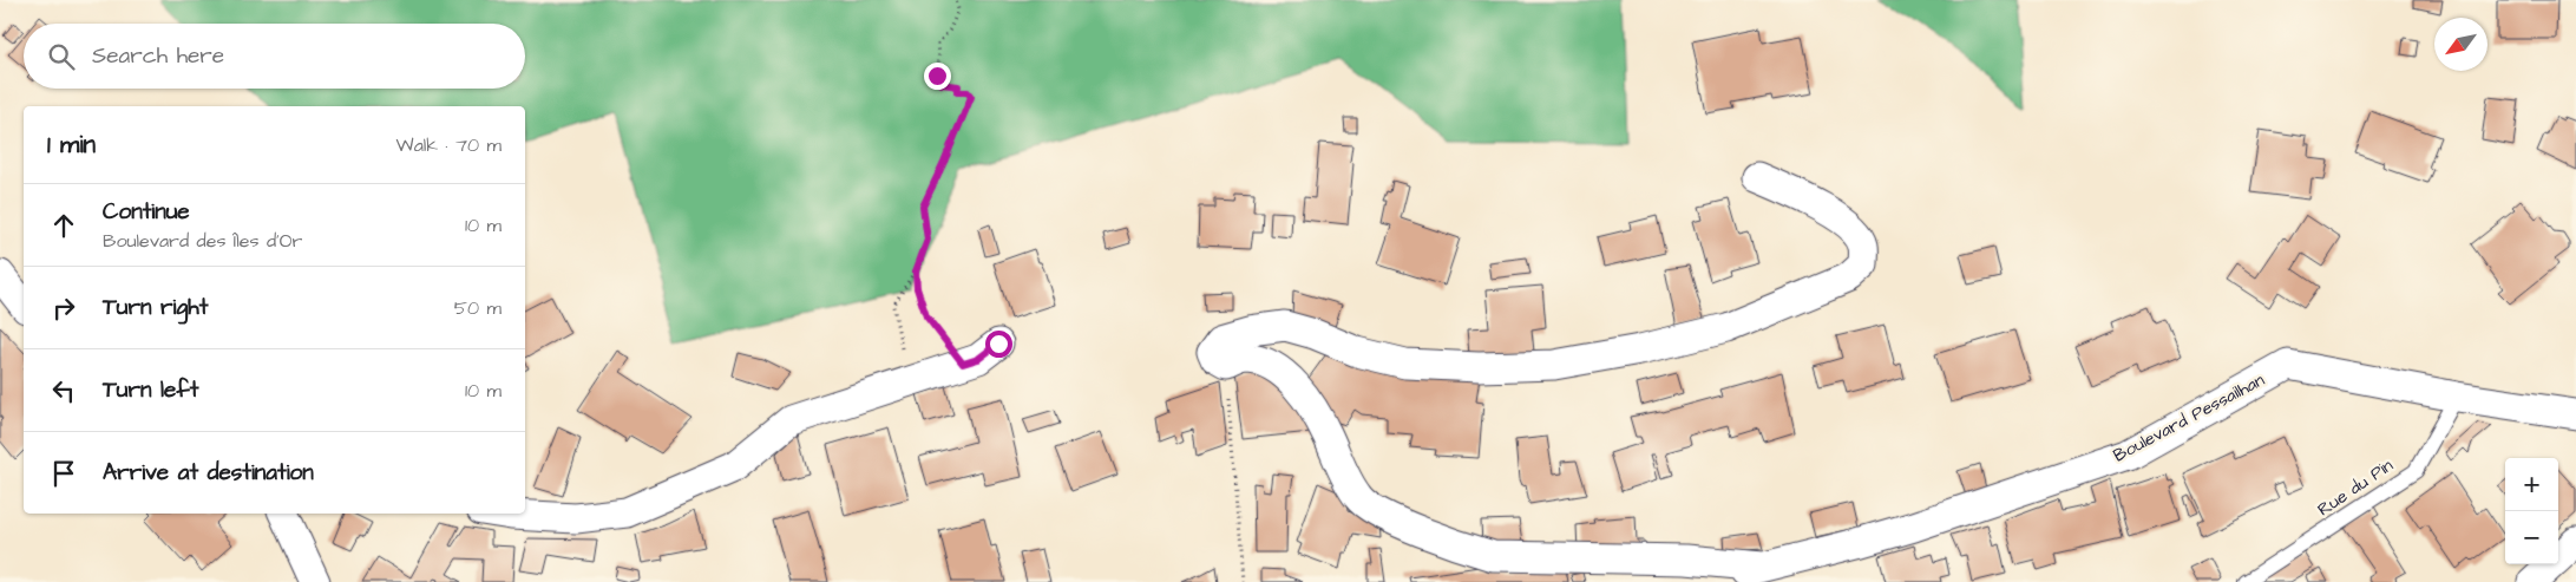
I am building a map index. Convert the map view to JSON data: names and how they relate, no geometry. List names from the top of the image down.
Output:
{
  "streets": {
    "street": ["Boulevard Pessailhan"],
    "lane": ["Rue du Pin"]
  },
  "crossings": [
    ["Boulevard Pessailhan", "Rue du Pin"]
  ],
  "north": "bottom left",
  "page": {
    "search": "Search here",
    "heading": ["1 min", "Walk · 70 m"],
    "list": [
      ["Continue", "Boulevard des Îles d'Or", "10 m"],
      ["Turn right", "50 m"],
      ["Turn left", "10 m"],
      "Arrive at destination"
    ],
    "map_buttons": ["+", "−"]
  }
}
